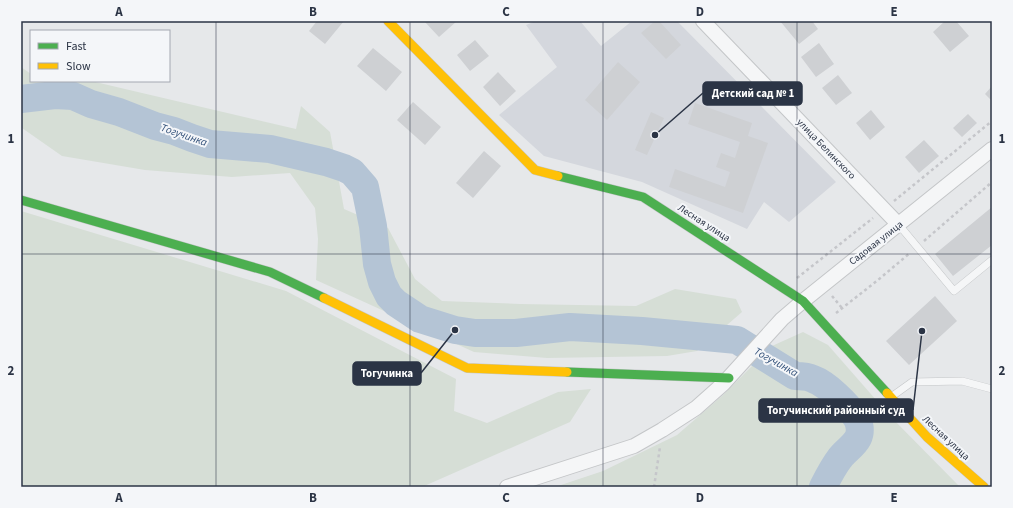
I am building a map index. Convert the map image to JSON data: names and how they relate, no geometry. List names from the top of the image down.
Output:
{
  "streets": {
    "street": ["улица Белинского", "Лесная улица", "Садовая улица"]
  },
  "crossings": [
    ["улица Белинского", "Садовая улица"],
    ["Лесная улица", "Садовая улица"]
  ],
  "water": ["Тогучинка"],
  "places": ["Детский сад № 1", "Тогучинка", "Тогучинский районный суд"],
  "legend": ["Fast", "Slow"],
  "grid": {
    "columns": [
      "A",
      "B",
      "C",
      "D",
      "E"
    ],
    "rows": ["1", "2"]
  }
}
